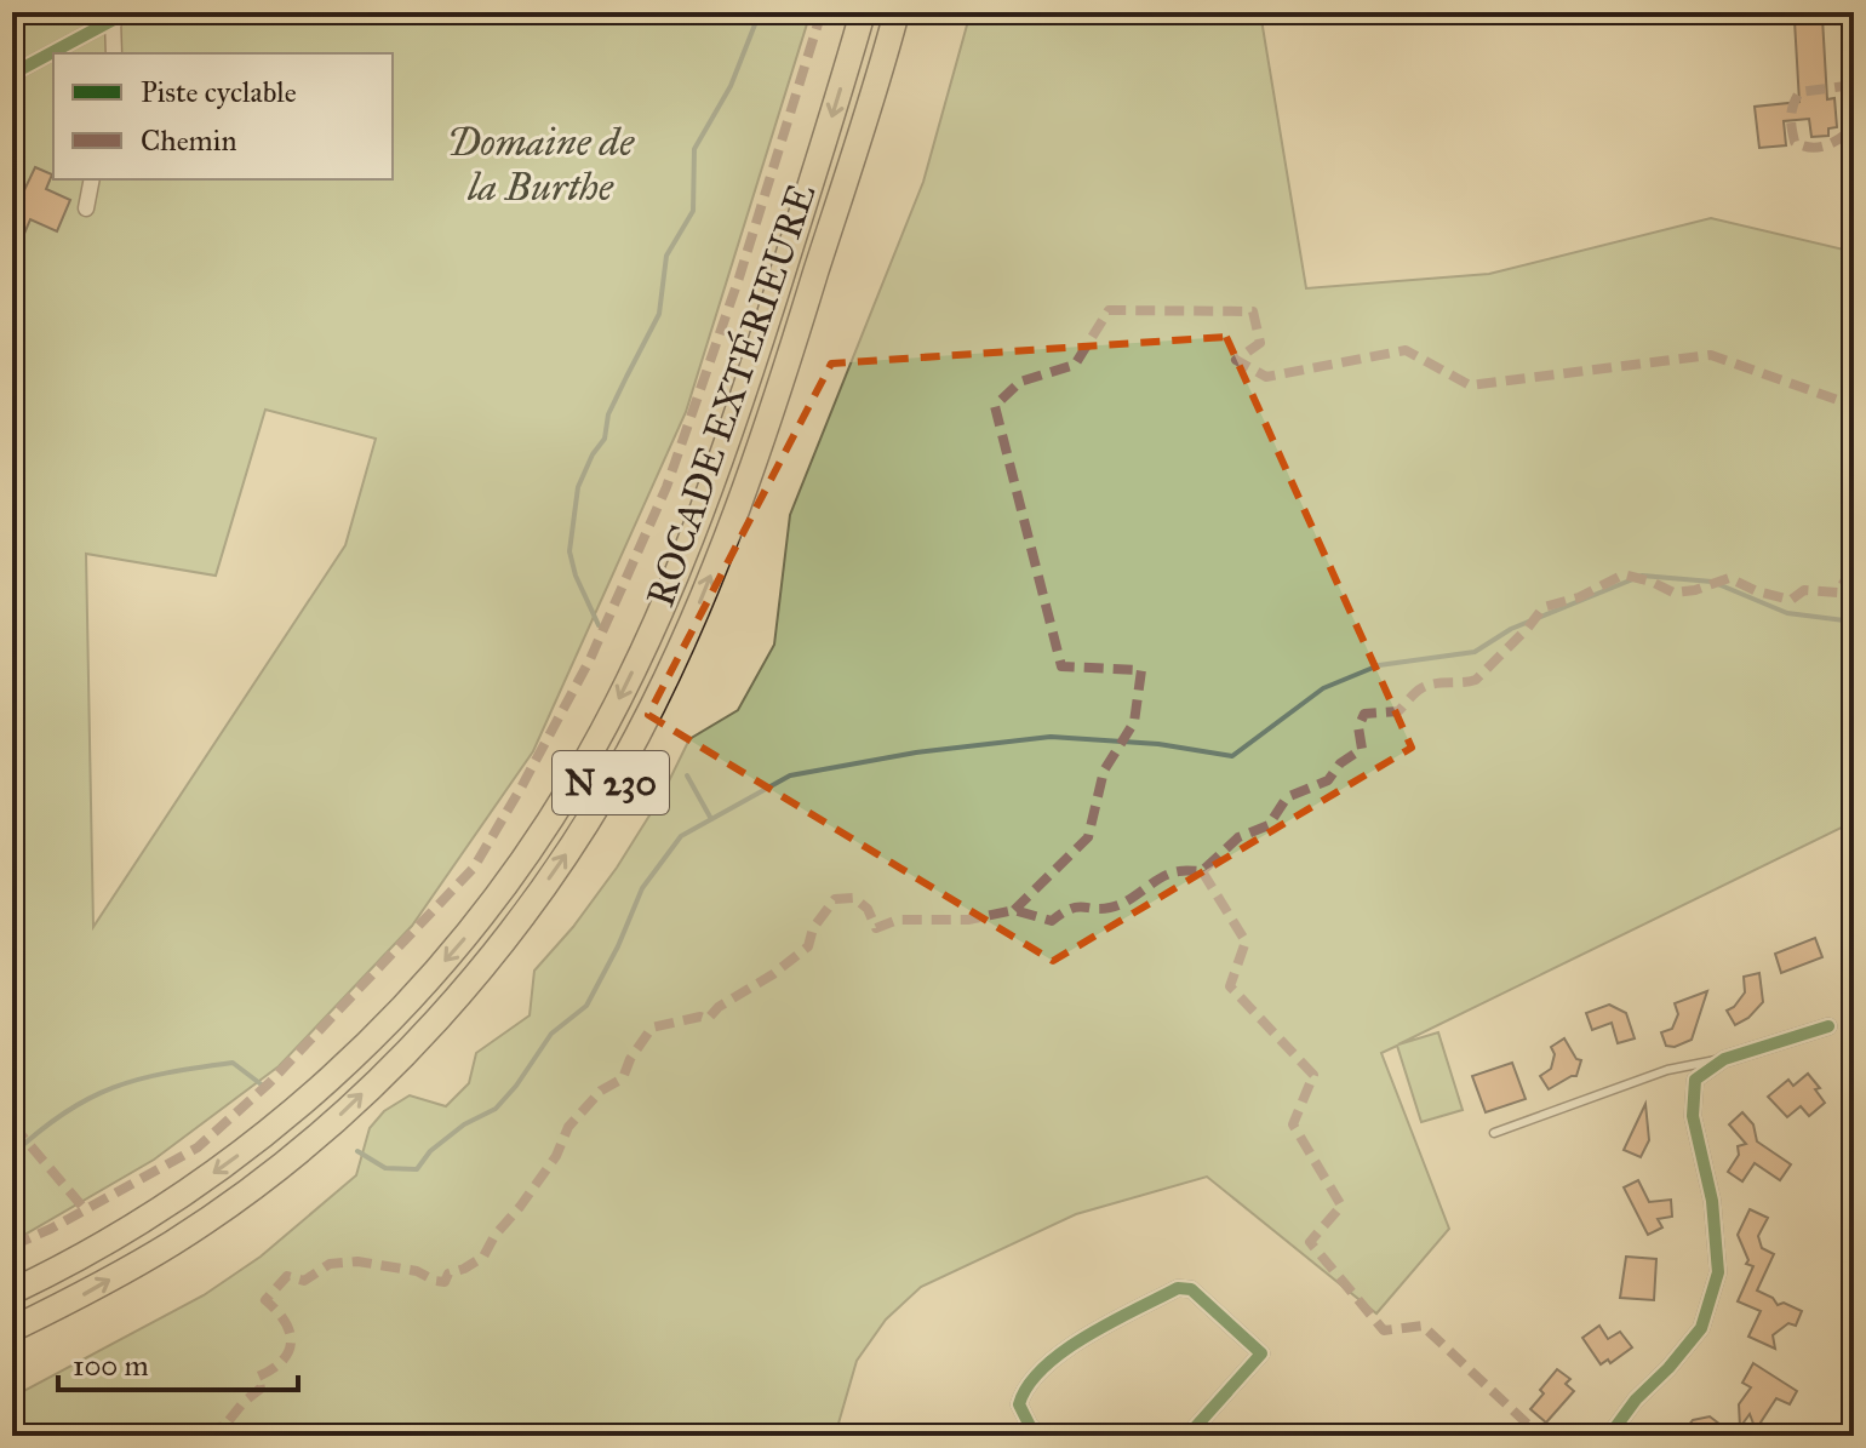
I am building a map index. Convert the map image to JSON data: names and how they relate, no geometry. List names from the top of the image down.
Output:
{
  "streets": {
    "highway": ["ROCADE EXTÉRIEURE", "N 230"]
  },
  "parks": ["Domaine de la Burthe"],
  "legend": ["Piste cyclable", "Chemin"],
  "scale_bar": "100 m"
}
